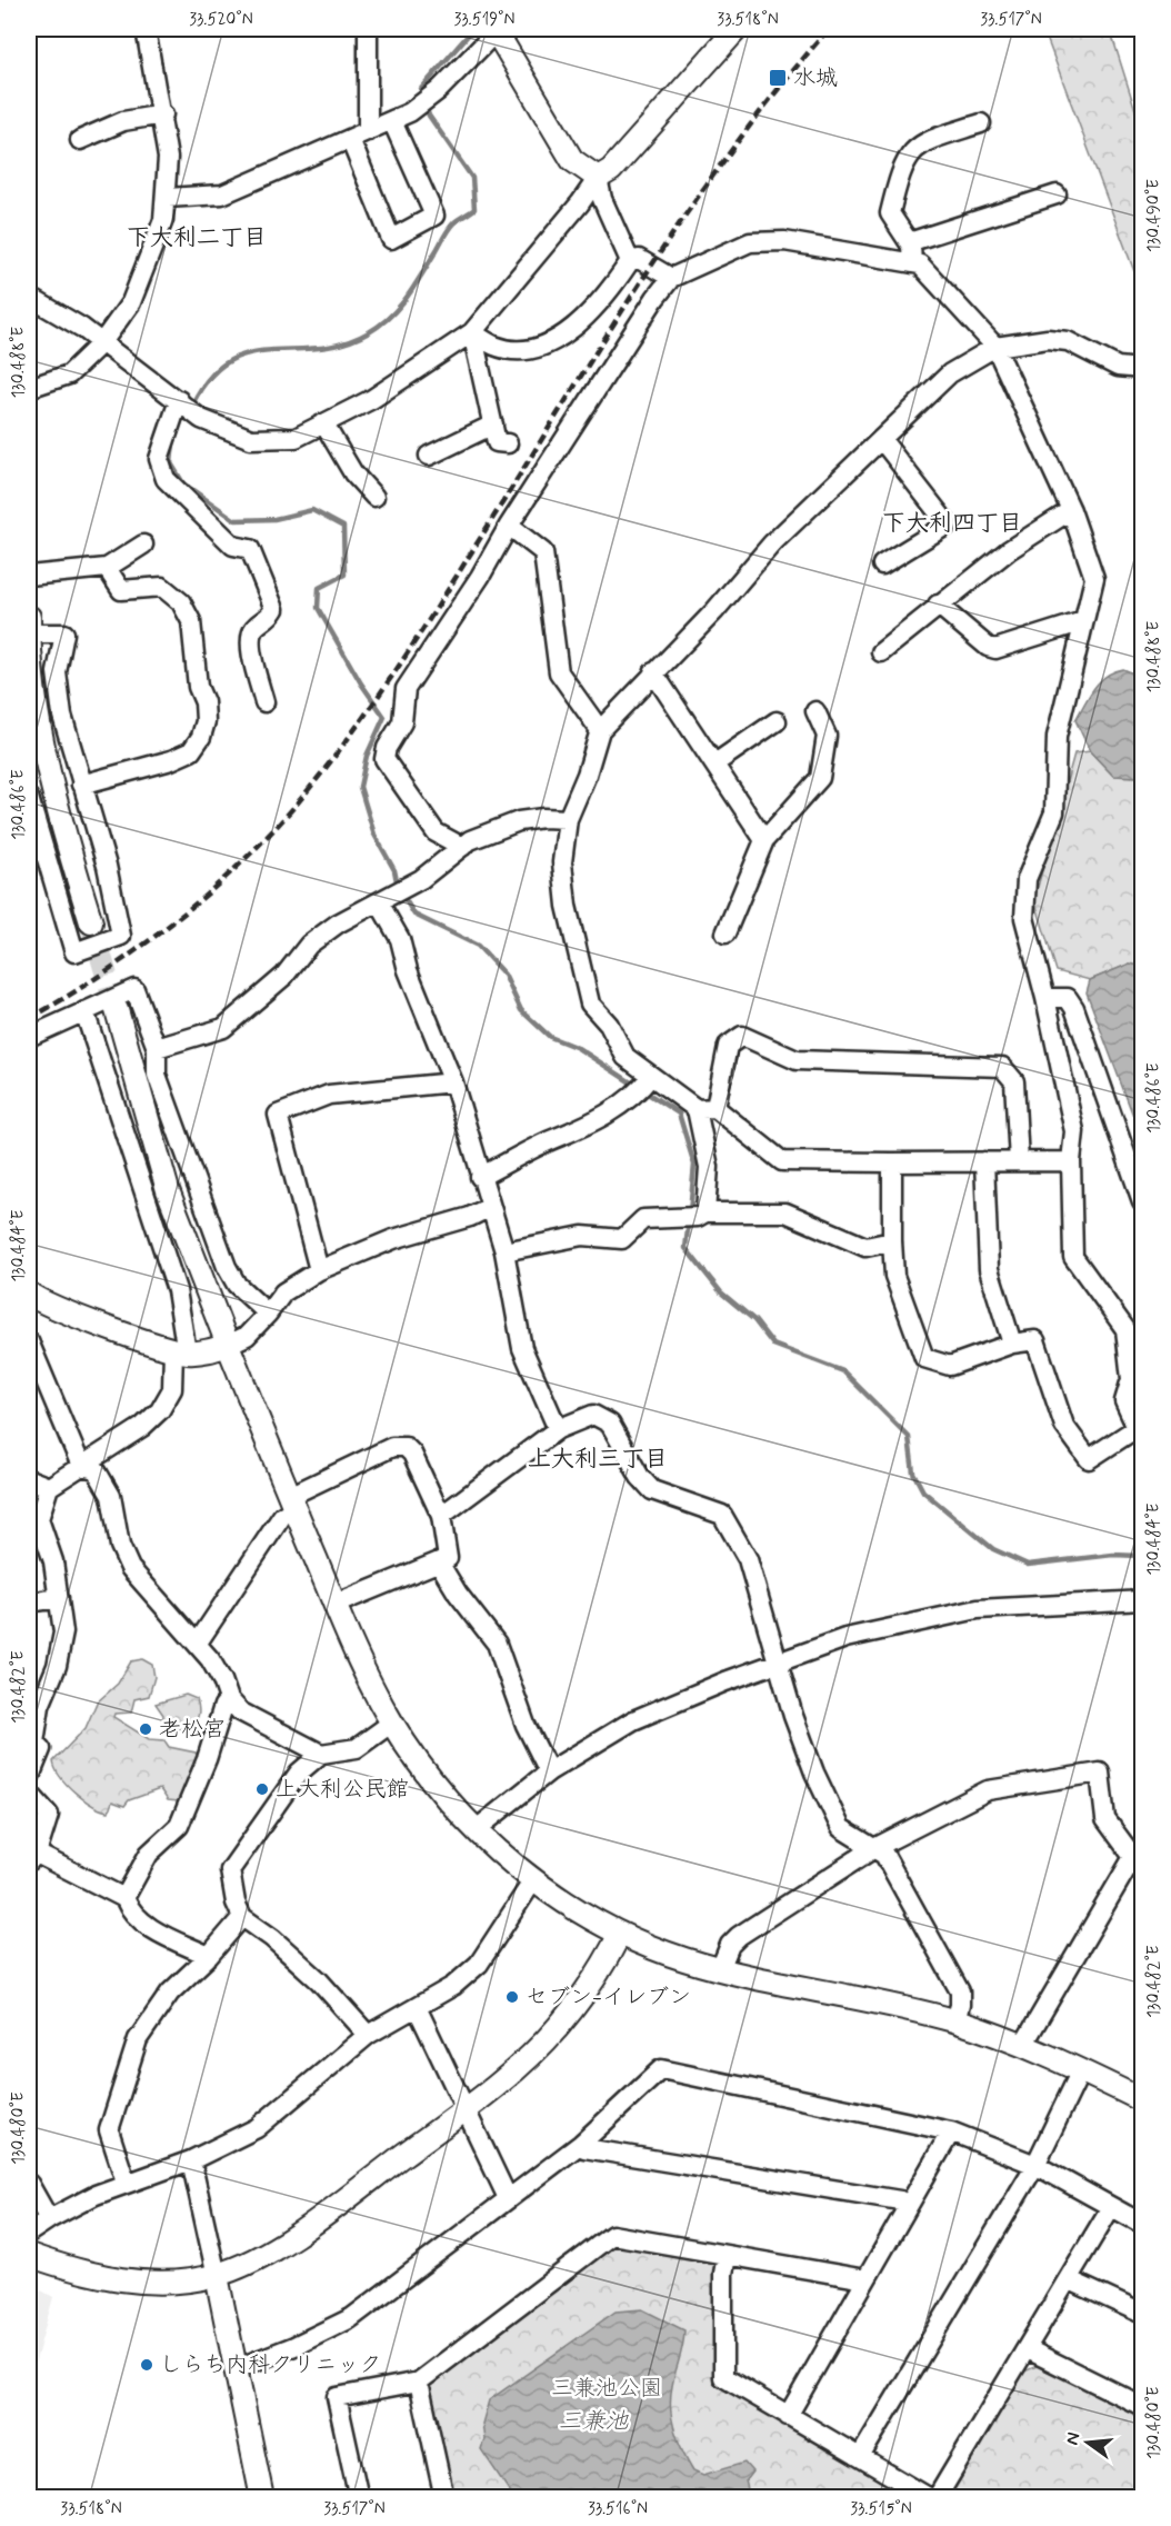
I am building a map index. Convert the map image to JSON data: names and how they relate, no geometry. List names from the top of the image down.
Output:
{
  "districts": ["下大利二丁目", "下大利四丁目", "上大利三丁目"],
  "water": ["三兼池"],
  "parks": ["三兼池公園"],
  "places": {
    "transit": ["水城"],
    "other": [
      "老松宮",
      "上大利公民館",
      "セブン-イレブン",
      "しらち内科クリニック"
    ]
  },
  "north": "left",
  "coordinates": [
    "33.520°N",
    "33.519°N",
    "33.518°N",
    "33.517°N",
    "130.490°E",
    "130.488°E",
    "130.486°E",
    "130.484°E",
    "130.482°E",
    "130.480°E",
    "33.516°N",
    "33.515°N"
  ]
}
